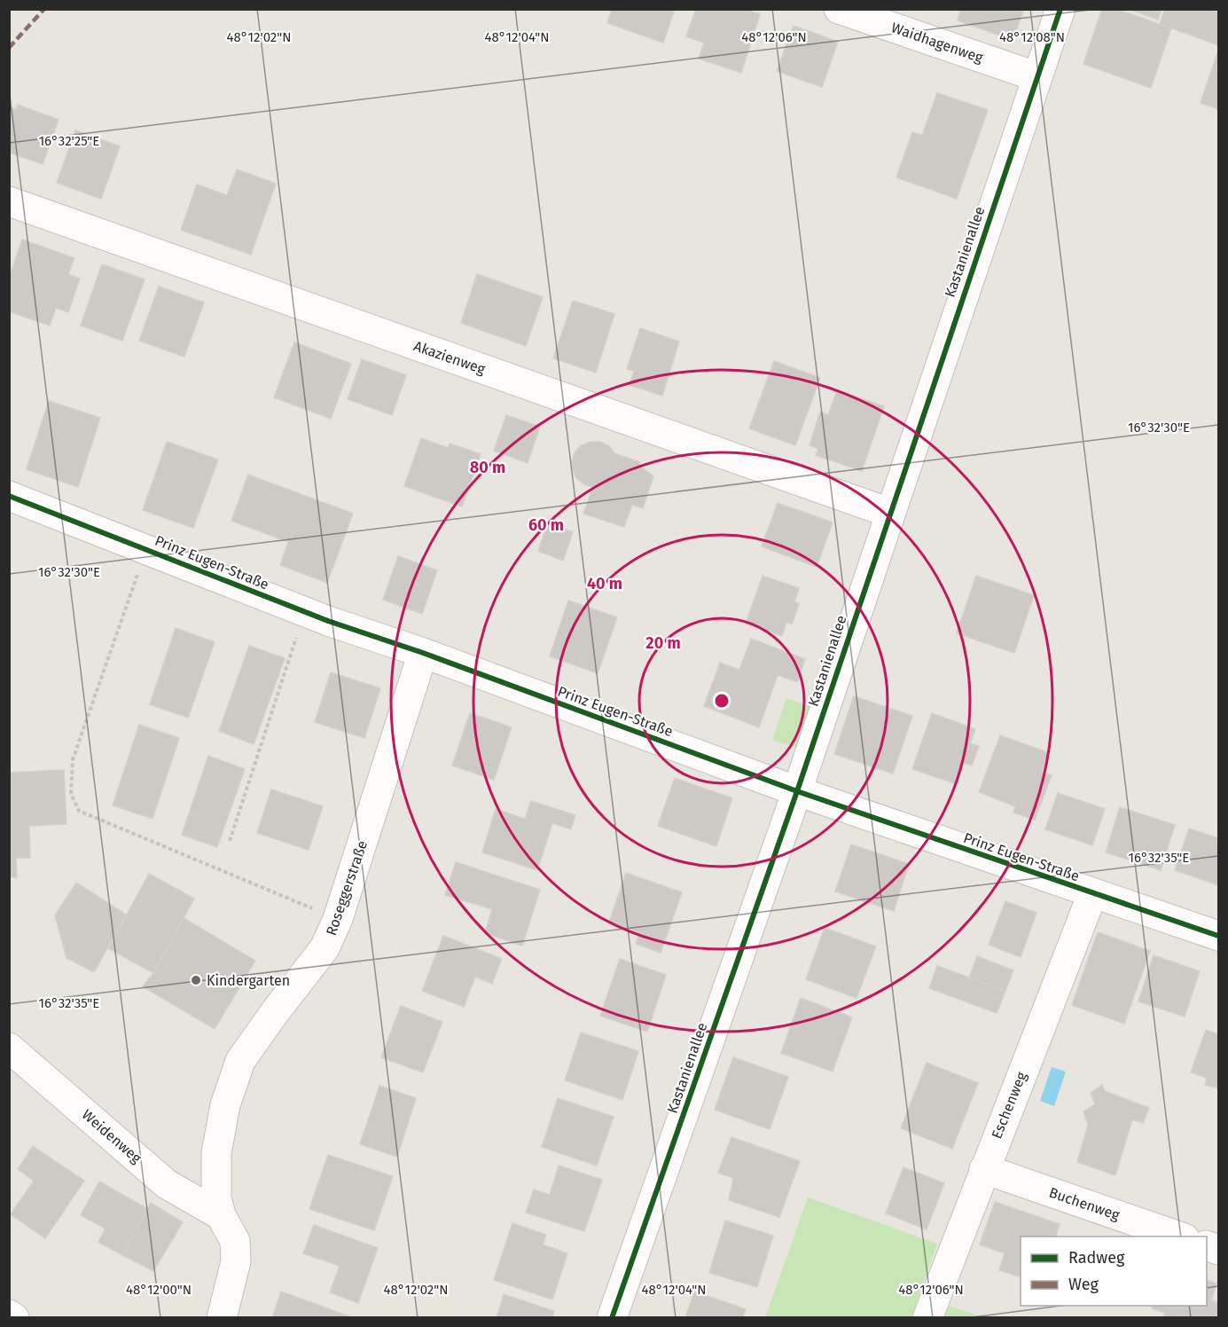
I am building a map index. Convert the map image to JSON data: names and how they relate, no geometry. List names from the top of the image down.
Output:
{
  "streets": {
    "street": [
      "Waidhagenweg",
      "Kastanienallee",
      "Akazienweg",
      "Prinz Eugen-Straße",
      "Roseggerstraße",
      "Eschenweg",
      "Weidenweg",
      "Buchenweg"
    ]
  },
  "crossings": [
    ["Waidhagenweg", "Kastanienallee"],
    ["Kastanienallee", "Akazienweg"],
    ["Kastanienallee", "Prinz Eugen-Straße"],
    ["Prinz Eugen-Straße", "Roseggerstraße"],
    ["Prinz Eugen-Straße", "Eschenweg"],
    ["Roseggerstraße", "Weidenweg"],
    ["Eschenweg", "Buchenweg"]
  ],
  "places": ["Kindergarten"],
  "legend": ["Radweg", "Weg"],
  "coordinates": [
    "48°12'02\"N",
    "48°12'04\"N",
    "48°12'06\"N",
    "48°12'08\"N",
    "16°32'25\"E",
    "16°32'30\"E",
    "16°32'35\"E",
    "48°12'00\"N"
  ],
  "rings": [
    "80 m",
    "60 m",
    "40 m",
    "20 m"
  ]
}
